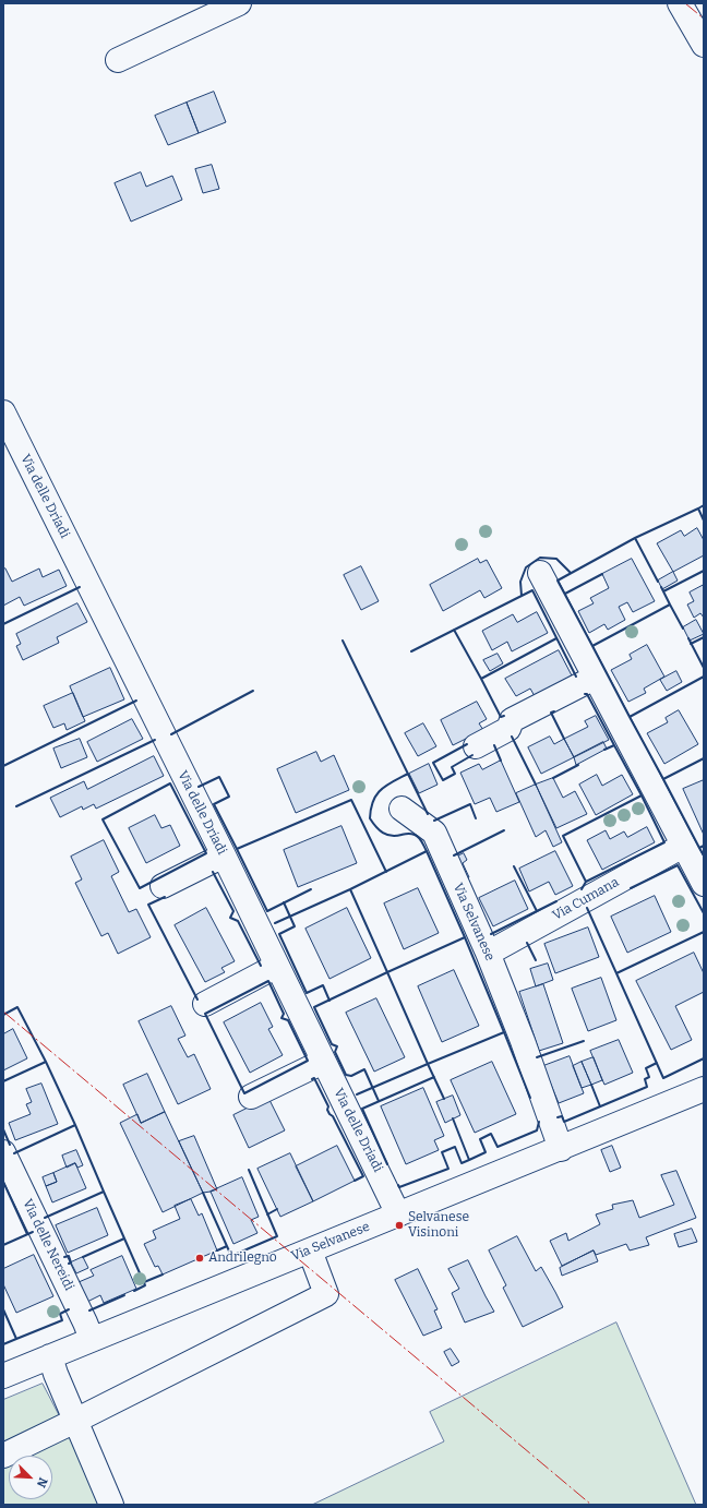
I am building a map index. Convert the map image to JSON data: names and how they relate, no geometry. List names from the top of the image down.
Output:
{
  "streets": {
    "street": [
      "Via delle Driadi",
      "Via Cumana",
      "Via Selvanese",
      "Via delle Nereidi"
    ]
  },
  "crossings": [
    ["Via delle Driadi", "Via Selvanese"],
    ["Via Cumana", "Via Selvanese"],
    ["Via Selvanese", "Via delle Nereidi"]
  ],
  "places": ["Selvanese Visinoni", "Andrilegno"],
  "north": "bottom right"
}
